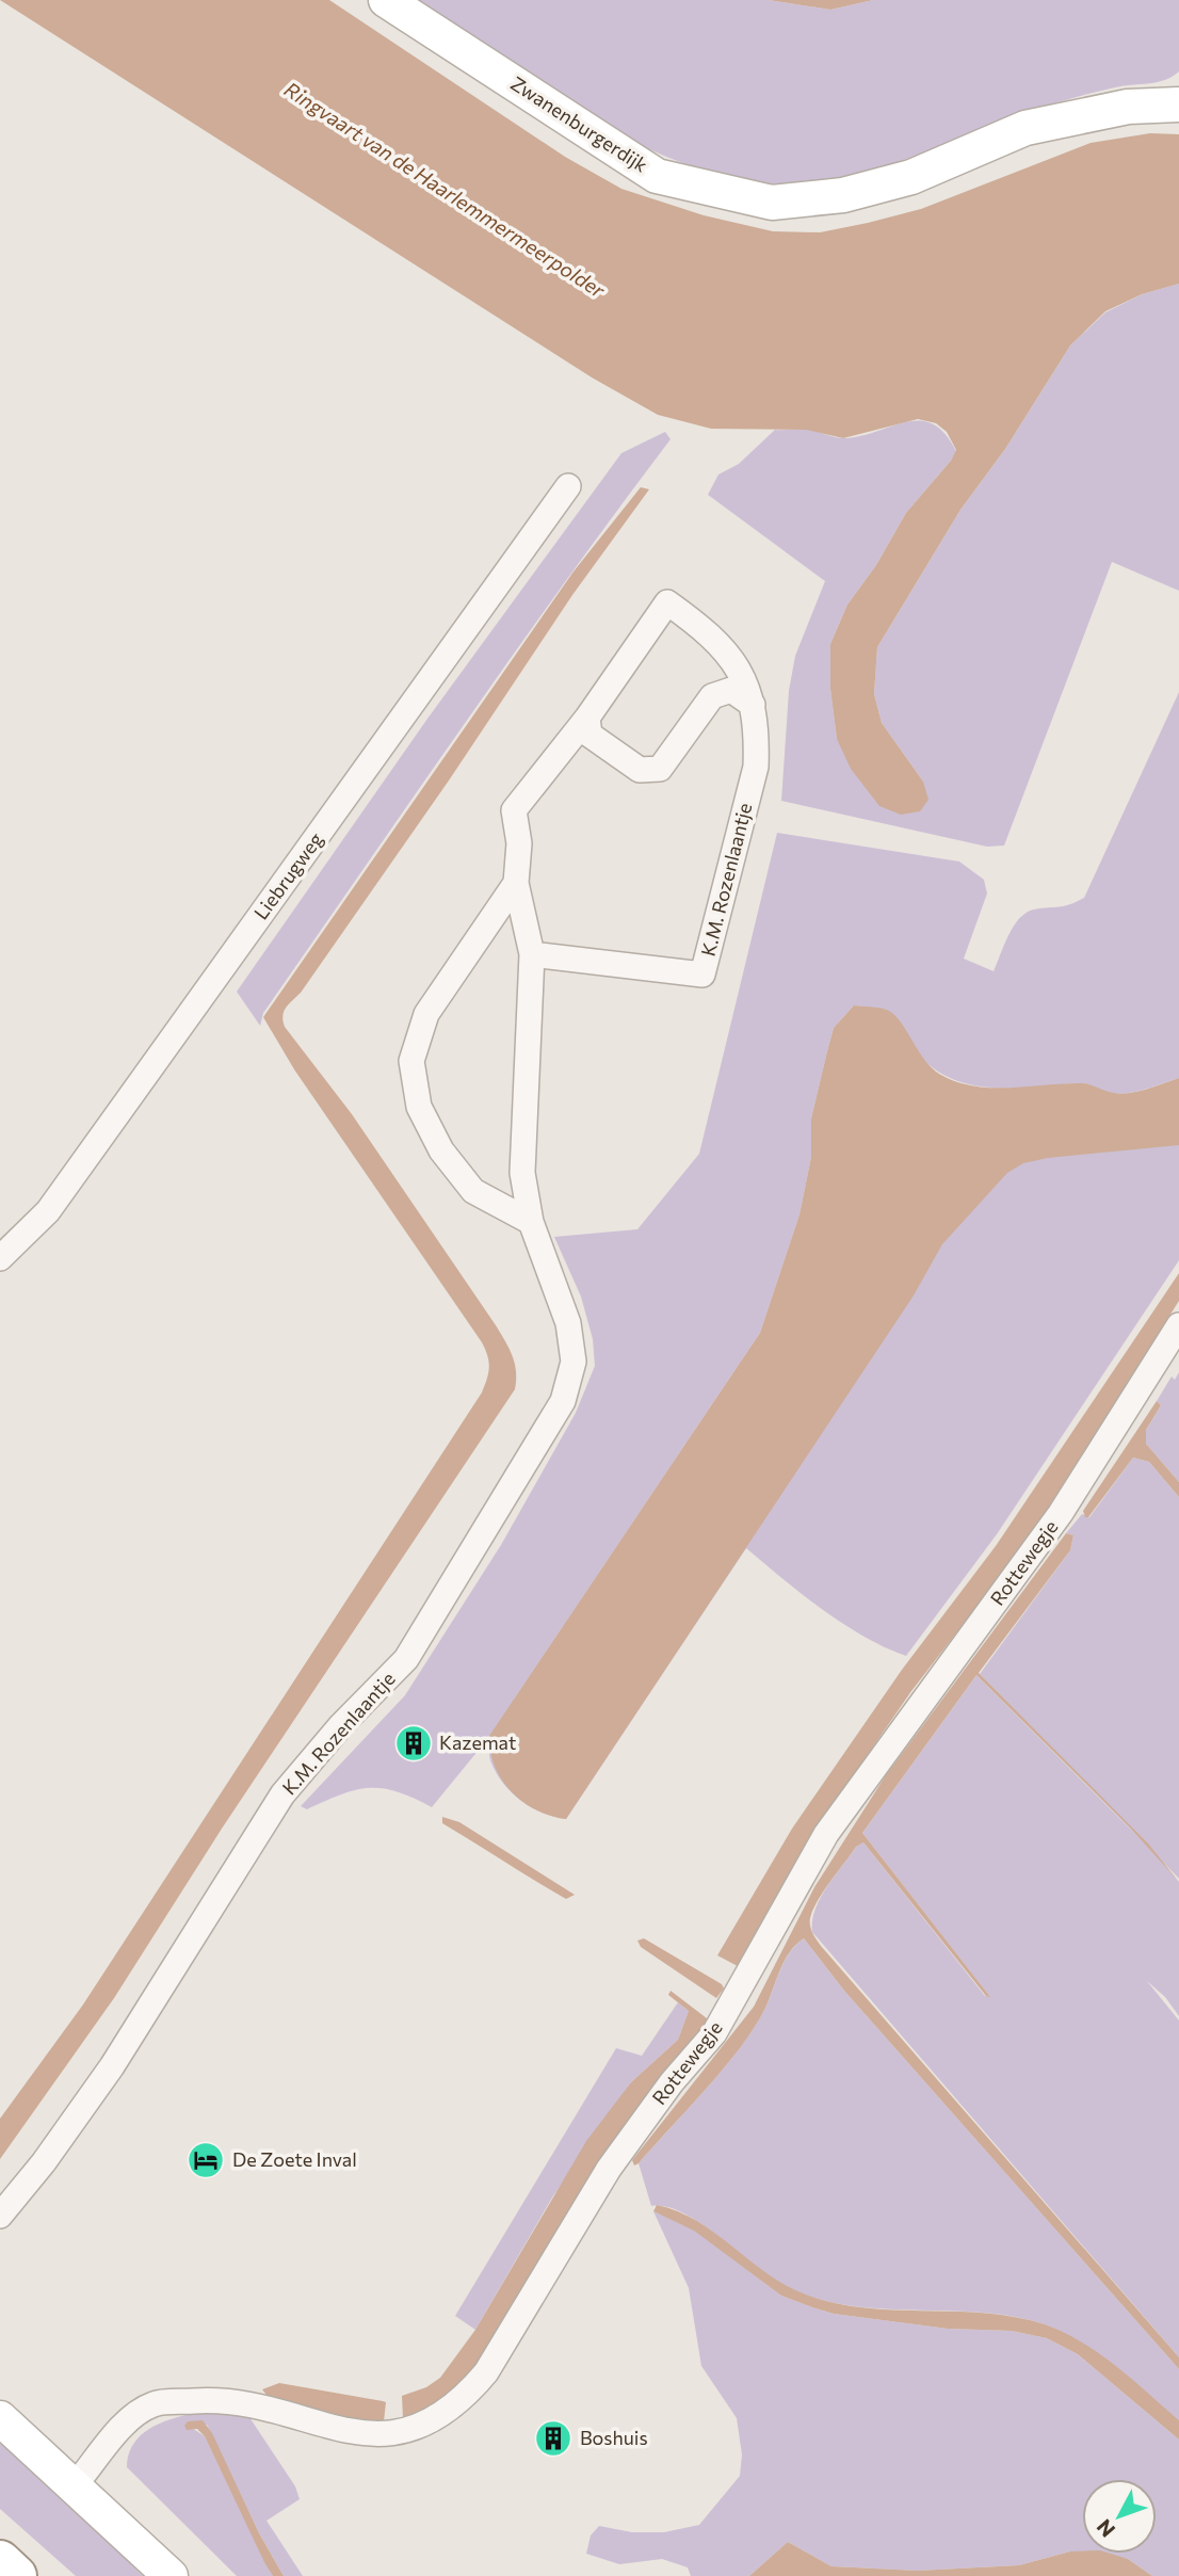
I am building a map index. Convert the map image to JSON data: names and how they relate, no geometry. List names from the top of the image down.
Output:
{
  "streets": {
    "street": [
      "Zwanenburgerdijk",
      "Liebrugweg",
      "K.M. Rozenlaantje",
      "Rottewegje"
    ]
  },
  "water": ["Ringvaart van de Haarlemmermeerpolder"],
  "places": {
    "building": ["Kazemat", "Boshuis"],
    "hotel": ["De Zoete Inval"]
  },
  "north": "bottom left"
}
